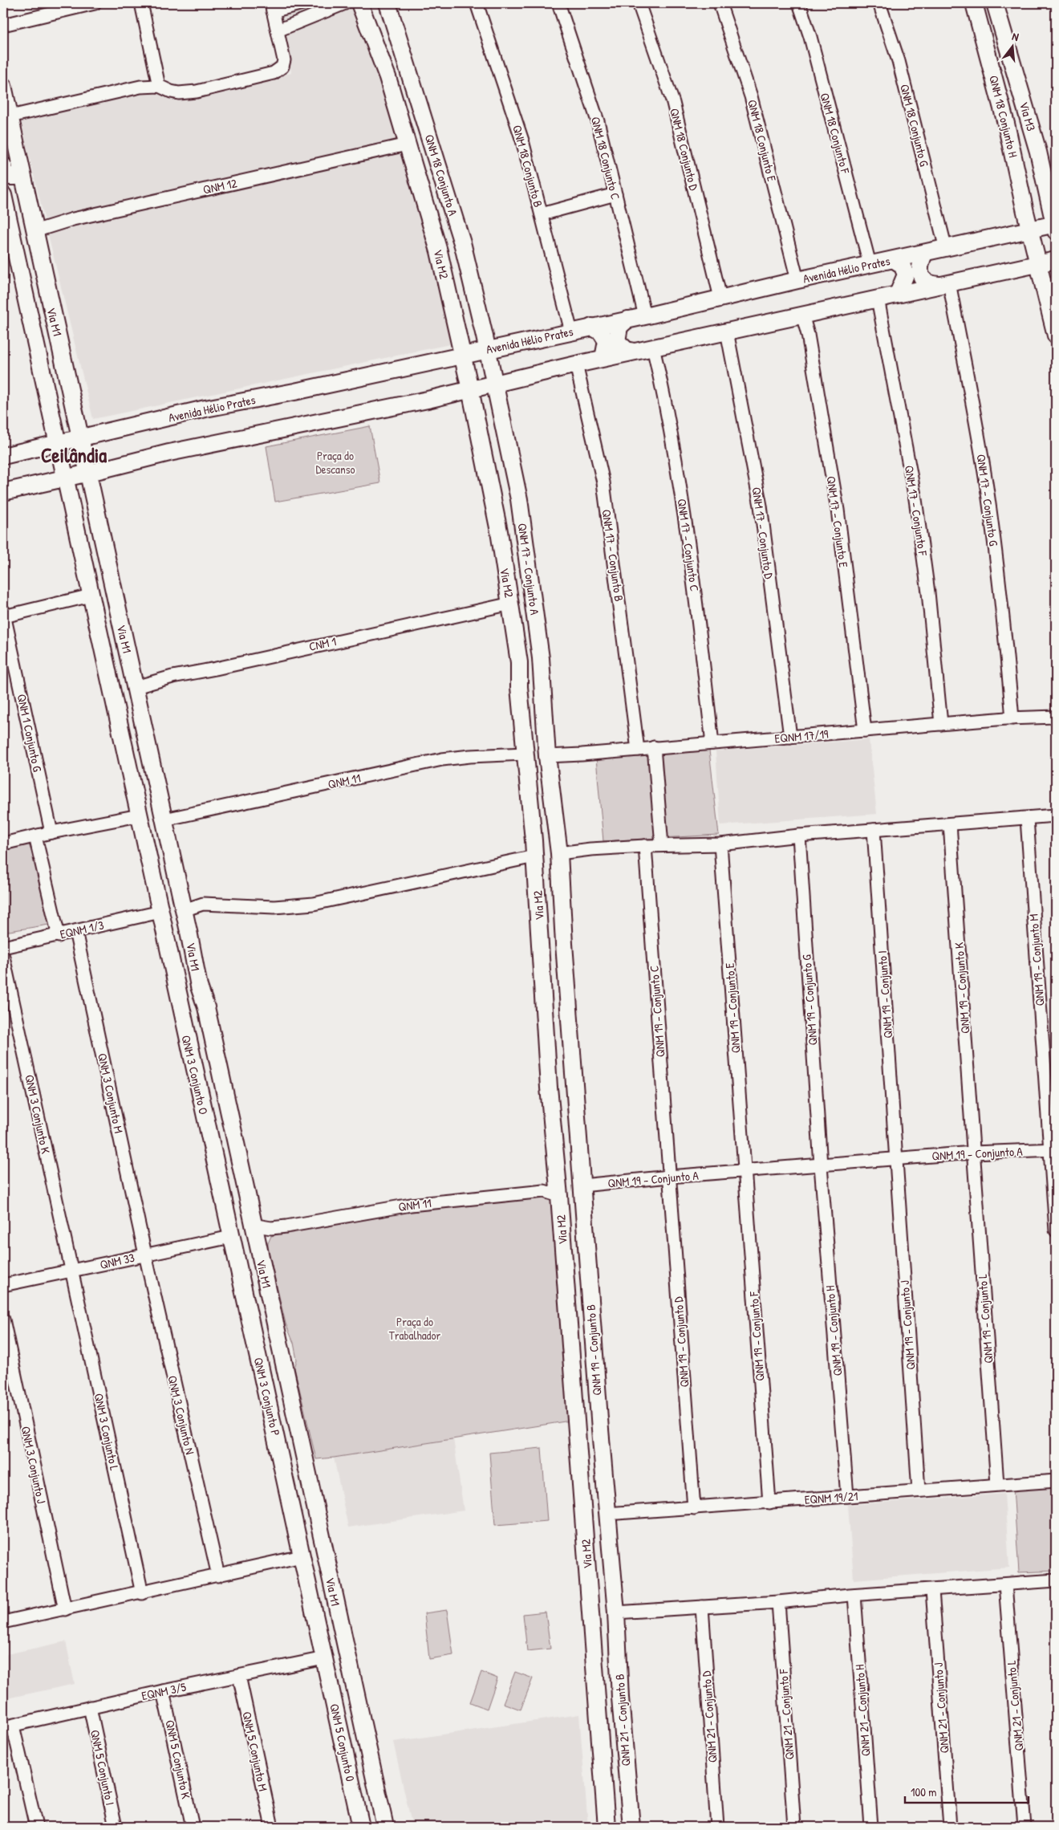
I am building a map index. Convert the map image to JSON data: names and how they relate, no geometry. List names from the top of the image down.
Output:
{
  "streets": {
    "main road": [
      "QNM 18 Conjunto H",
      "Via M3",
      "QNM 18 Conjunto A",
      "Via M2",
      "Avenida Hélio Prates",
      "Via M1",
      "QNM 17 - Conjunto A",
      "QNM 3 Conjunto O",
      "QNM 19 - Conjunto B",
      "QNM 3 Conjunto P",
      "QNM 21 - Conjunto B",
      "QNM 5 Conjunto 0"
    ],
    "street": [
      "QNM 18 Conjunto G",
      "QNM 18 Conjunto F",
      "QNM 18 Conjunto E",
      "QNM 18 Conjunto D",
      "QNM 18 Conjunto C",
      "QNM 18 Conjunto B",
      "QNM 12",
      "QNM 17 - Conjunto G",
      "QNM 17 - Conjunto F",
      "QNM 17 - Conjunto E",
      "QNM 17 - Conjunto D",
      "QNM 17 - Conjunto C",
      "QNM 17 - Conjunto B",
      "CNM 1",
      "QNM 1 Conjunto G",
      "EQNM 17/19",
      "QNM 11",
      "EQNM 1/3",
      "QNM 19 - Conjunto M",
      "QNM 19 - Conjunto K",
      "QNM 19 - Conjunto I",
      "QNM 19 - Conjunto G",
      "QNM 19 - Conjunto E",
      "QNM 19 - Conjunto C",
      "QNM 3 Conjunto M",
      "QNM 3 Conjunto K",
      "QNM 19 - Conjunto A",
      "QNM 33",
      "QNM 19 - Conjunto L",
      "QNM 19 - Conjunto J",
      "QNM 19 - Conjunto H",
      "QNM 19 - Conjunto F",
      "QNM 19 - Conjunto D",
      "QNM 3 Conjunto N",
      "QNM 3 Conjunto L",
      "QNM 3 Conjunto J",
      "EQNM 19/21",
      "EQNM 3/5",
      "QNM 21 - Conjunto L",
      "QNM 21 - Conjunto J",
      "QNM 21 - Conjunto H",
      "QNM 21 - Conjunto F",
      "QNM 21 - Conjunto D",
      "QNM 5 Conjunto M",
      "QNM 5 Conjunto K",
      "QNM 5 Conjunto I"
    ]
  },
  "crossings": [
    ["QNM 18 Conjunto H", "Avenida Hélio Prates"],
    ["Via M3", "Avenida Hélio Prates"],
    ["QNM 18 Conjunto G", "Avenida Hélio Prates"],
    ["QNM 18 Conjunto F", "Avenida Hélio Prates"],
    ["QNM 18 Conjunto E", "Avenida Hélio Prates"],
    ["QNM 18 Conjunto D", "Avenida Hélio Prates"],
    ["QNM 18 Conjunto C", "Avenida Hélio Prates"],
    ["QNM 18 Conjunto B", "Avenida Hélio Prates"],
    ["QNM 18 Conjunto A", "Avenida Hélio Prates"],
    ["QNM 12", "Via M2"],
    ["QNM 12", "Via M1"],
    ["Via M2", "Avenida Hélio Prates"],
    ["Via M2", "CNM 1"],
    ["Via M2", "QNM 11"],
    ["Via M2", "QNM 19 - Conjunto B"],
    ["Via M2", "EQNM 19/21"],
    ["Via M2", "QNM 21 - Conjunto B"],
    ["Avenida Hélio Prates", "Via M1"],
    ["Via M1", "CNM 1"],
    ["Via M1", "QNM 11"],
    ["Via M1", "EQNM 1/3"],
    ["Via M1", "QNM 3 Conjunto O"],
    ["Via M1", "QNM 3 Conjunto P"],
    ["Via M1", "EQNM 3/5"],
    ["Via M1", "QNM 5 Conjunto 0"],
    ["QNM 17 - Conjunto G", "EQNM 17/19"],
    ["QNM 17 - Conjunto F", "EQNM 17/19"],
    ["QNM 17 - Conjunto E", "EQNM 17/19"],
    ["QNM 17 - Conjunto D", "EQNM 17/19"],
    ["QNM 17 - Conjunto C", "EQNM 17/19"],
    ["QNM 17 - Conjunto B", "EQNM 17/19"],
    ["QNM 17 - Conjunto A", "EQNM 17/19"],
    ["EQNM 1/3", "QNM 3 Conjunto O"],
    ["EQNM 1/3", "QNM 3 Conjunto M"],
    ["QNM 19 - Conjunto M", "QNM 19 - Conjunto A"],
    ["QNM 19 - Conjunto K", "QNM 19 - Conjunto A"],
    ["QNM 19 - Conjunto K", "QNM 19 - Conjunto L"],
    ["QNM 19 - Conjunto I", "QNM 19 - Conjunto A"],
    ["QNM 19 - Conjunto I", "QNM 19 - Conjunto J"],
    ["QNM 19 - Conjunto G", "QNM 19 - Conjunto A"],
    ["QNM 19 - Conjunto G", "QNM 19 - Conjunto H"],
    ["QNM 19 - Conjunto E", "QNM 19 - Conjunto A"],
    ["QNM 19 - Conjunto E", "QNM 19 - Conjunto F"],
    ["QNM 19 - Conjunto C", "QNM 19 - Conjunto A"],
    ["QNM 19 - Conjunto C", "QNM 19 - Conjunto D"],
    ["QNM 3 Conjunto O", "QNM 33"],
    ["QNM 3 Conjunto O", "QNM 3 Conjunto P"],
    ["QNM 3 Conjunto M", "QNM 33"],
    ["QNM 3 Conjunto M", "QNM 3 Conjunto N"],
    ["QNM 3 Conjunto K", "QNM 33"],
    ["QNM 3 Conjunto K", "QNM 3 Conjunto L"],
    ["QNM 19 - Conjunto A", "QNM 19 - Conjunto L"],
    ["QNM 19 - Conjunto A", "QNM 19 - Conjunto J"],
    ["QNM 19 - Conjunto A", "QNM 19 - Conjunto H"],
    ["QNM 19 - Conjunto A", "QNM 19 - Conjunto F"],
    ["QNM 19 - Conjunto A", "QNM 19 - Conjunto D"],
    ["QNM 19 - Conjunto A", "QNM 19 - Conjunto B"],
    ["QNM 33", "QNM 3 Conjunto P"],
    ["QNM 33", "QNM 3 Conjunto N"],
    ["QNM 33", "QNM 3 Conjunto L"],
    ["QNM 19 - Conjunto L", "EQNM 19/21"],
    ["QNM 19 - Conjunto J", "EQNM 19/21"],
    ["QNM 19 - Conjunto H", "EQNM 19/21"],
    ["QNM 19 - Conjunto F", "EQNM 19/21"],
    ["QNM 19 - Conjunto D", "EQNM 19/21"],
    ["QNM 19 - Conjunto B", "EQNM 19/21"],
    ["EQNM 3/5", "QNM 5 Conjunto 0"],
    ["EQNM 3/5", "QNM 5 Conjunto M"],
    ["EQNM 3/5", "QNM 5 Conjunto K"],
    ["EQNM 3/5", "QNM 5 Conjunto I"]
  ],
  "districts": ["Ceilândia"],
  "parks": ["Praça do Descanso", "Praça do Trabalhador"],
  "scale_bar": "100 m",
  "north": "top"
}
